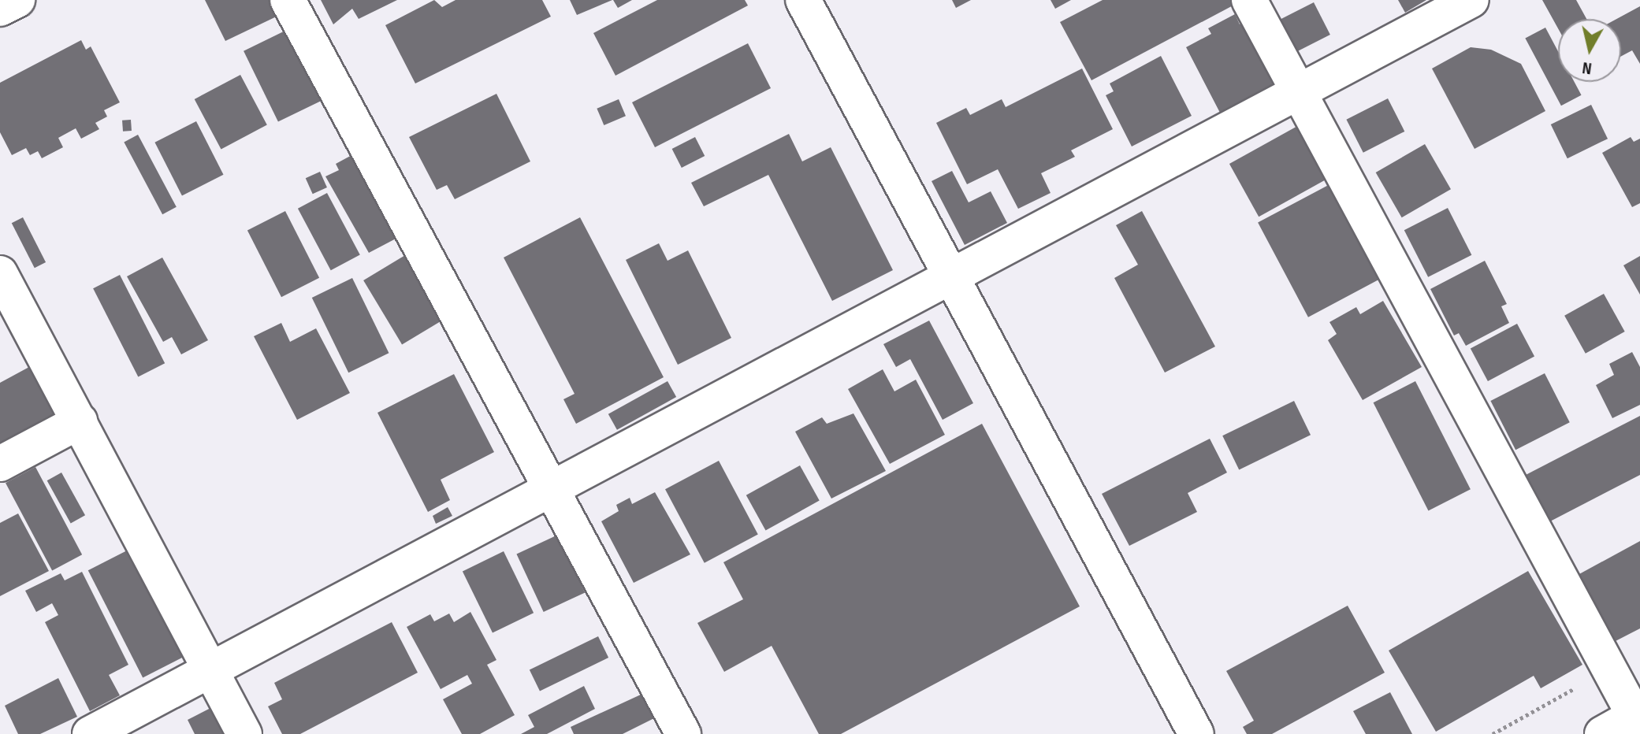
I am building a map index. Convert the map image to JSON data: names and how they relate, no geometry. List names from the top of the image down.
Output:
{
  "north": "bottom"
}
